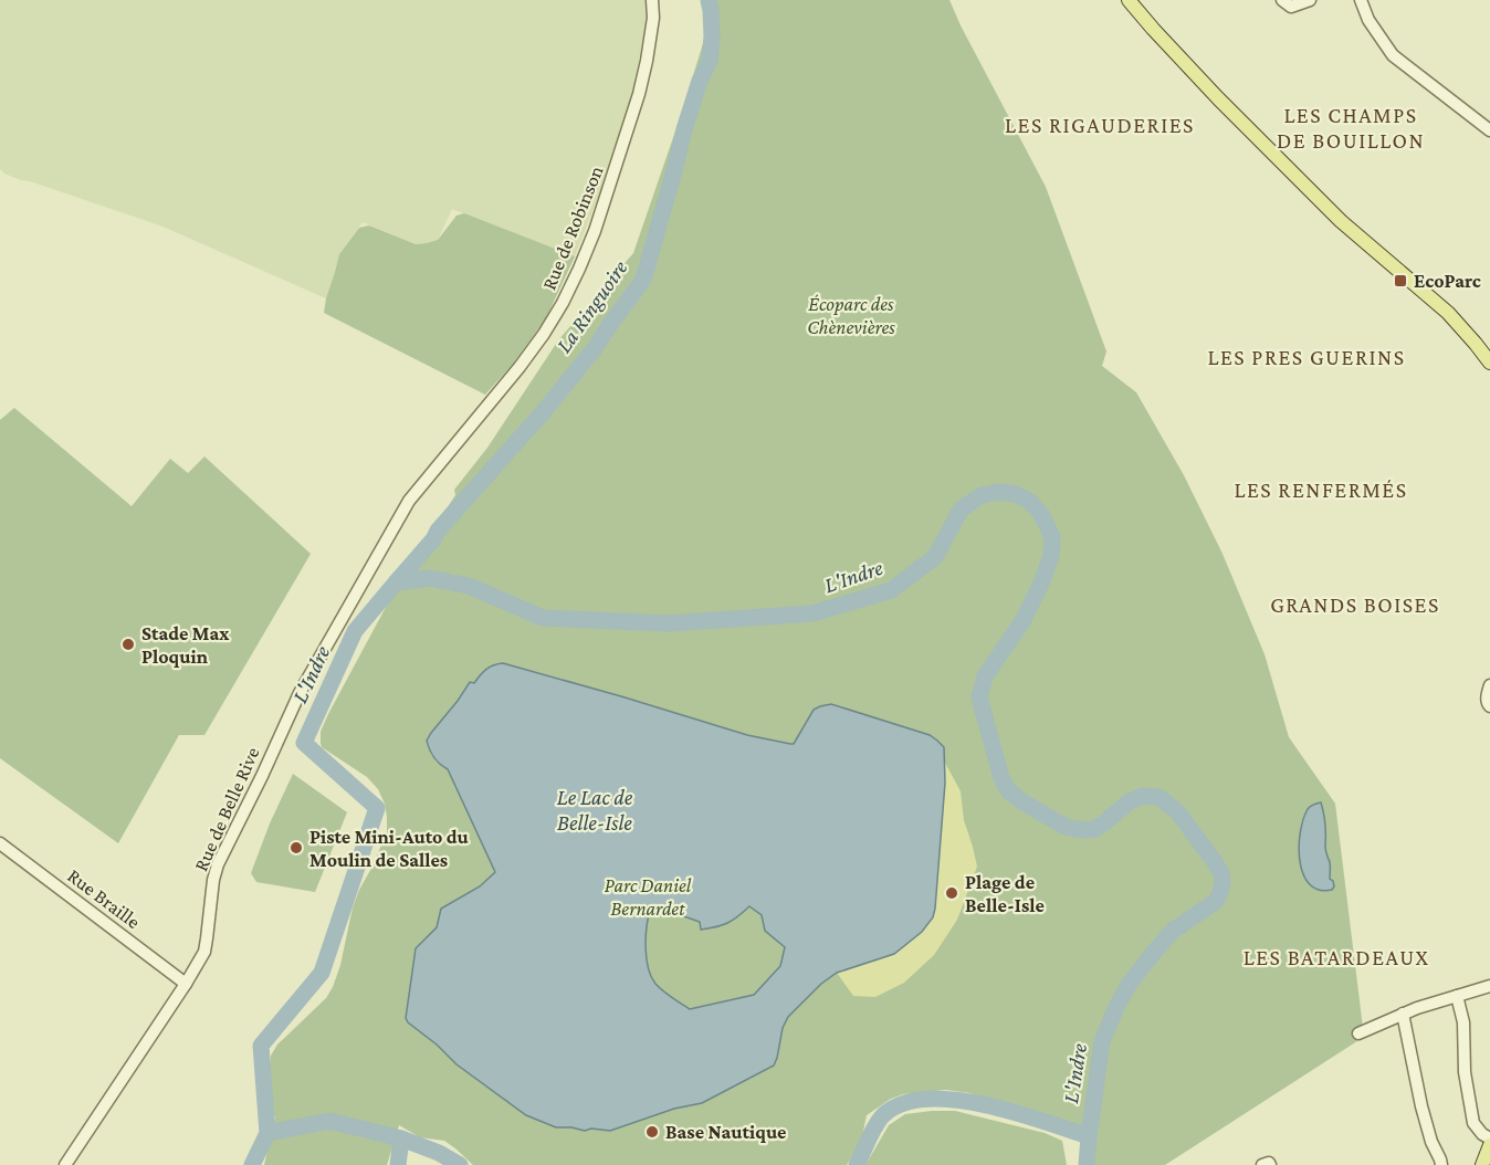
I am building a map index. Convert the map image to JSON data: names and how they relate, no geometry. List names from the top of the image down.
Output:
{
  "streets": {
    "street": ["Rue de Robinson", "Rue de Belle Rive", "Rue Braille"]
  },
  "crossings": [
    ["Rue de Robinson", "Rue de Belle Rive"],
    ["Rue de Belle Rive", "Rue Braille"]
  ],
  "districts": [
    "LES CHAMPS DE BOUILLON",
    "LES RIGAUDERIES",
    "LES PRES GUERINS",
    "LES RENFERMÉS",
    "GRANDS BOISES",
    "LES BATARDEAUX"
  ],
  "water": ["La Ringuoire", "L'Indre", "Le Lac de Belle-Isle"],
  "parks": ["Écoparc des Chènevières", "Parc Daniel Bernardet"],
  "places": {
    "transit": ["EcoParc"],
    "other": [
      "Stade Max Ploquin",
      "Piste Mini-Auto du Moulin de Salles",
      "Plage de Belle-Isle",
      "Base Nautique"
    ]
  }
}
